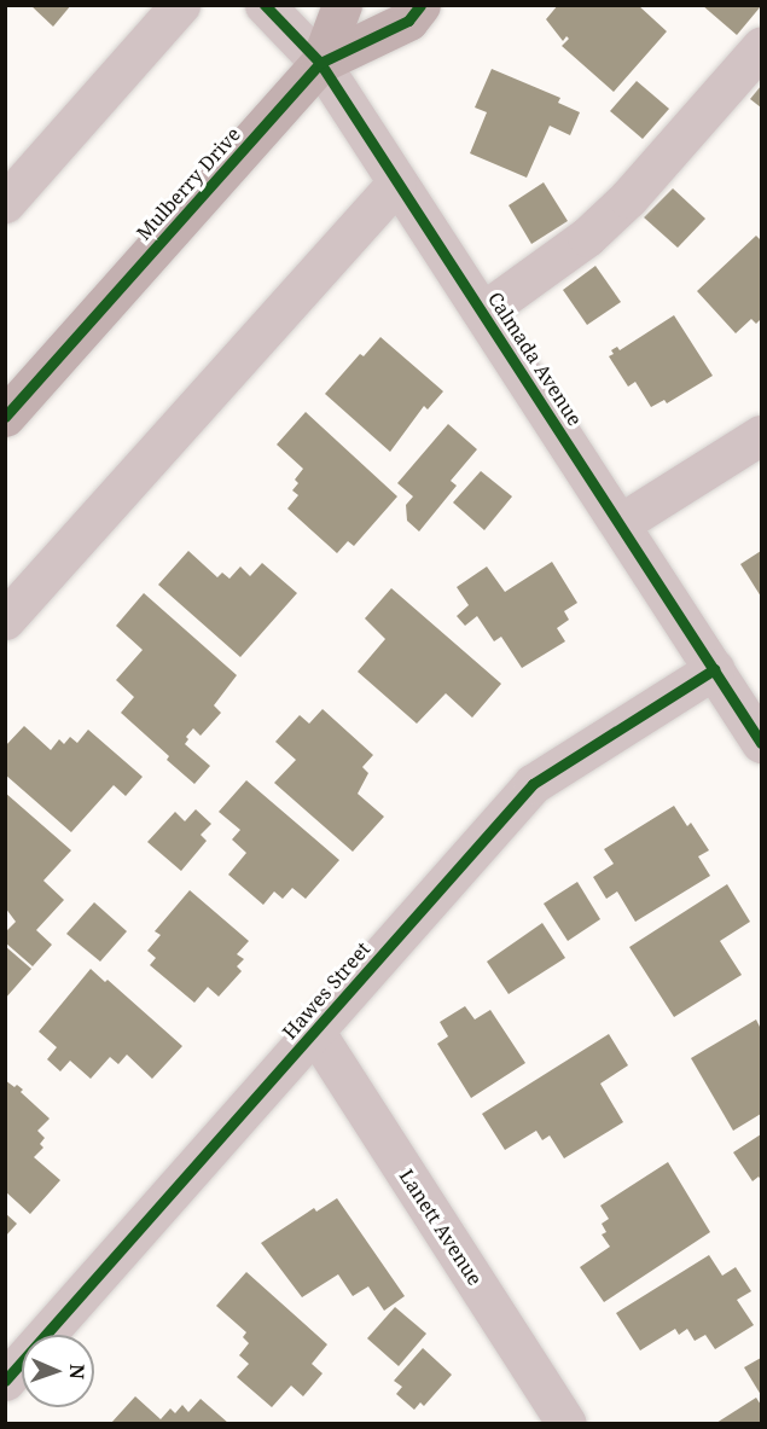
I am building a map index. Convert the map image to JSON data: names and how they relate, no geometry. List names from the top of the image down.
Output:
{
  "streets": {
    "main road": ["Mulberry Drive"],
    "street": ["Calmada Avenue", "Hawes Street", "Lanett Avenue"]
  },
  "crossings": [
    ["Mulberry Drive", "Calmada Avenue"],
    ["Calmada Avenue", "Hawes Street"],
    ["Hawes Street", "Lanett Avenue"]
  ],
  "north": "right"
}
